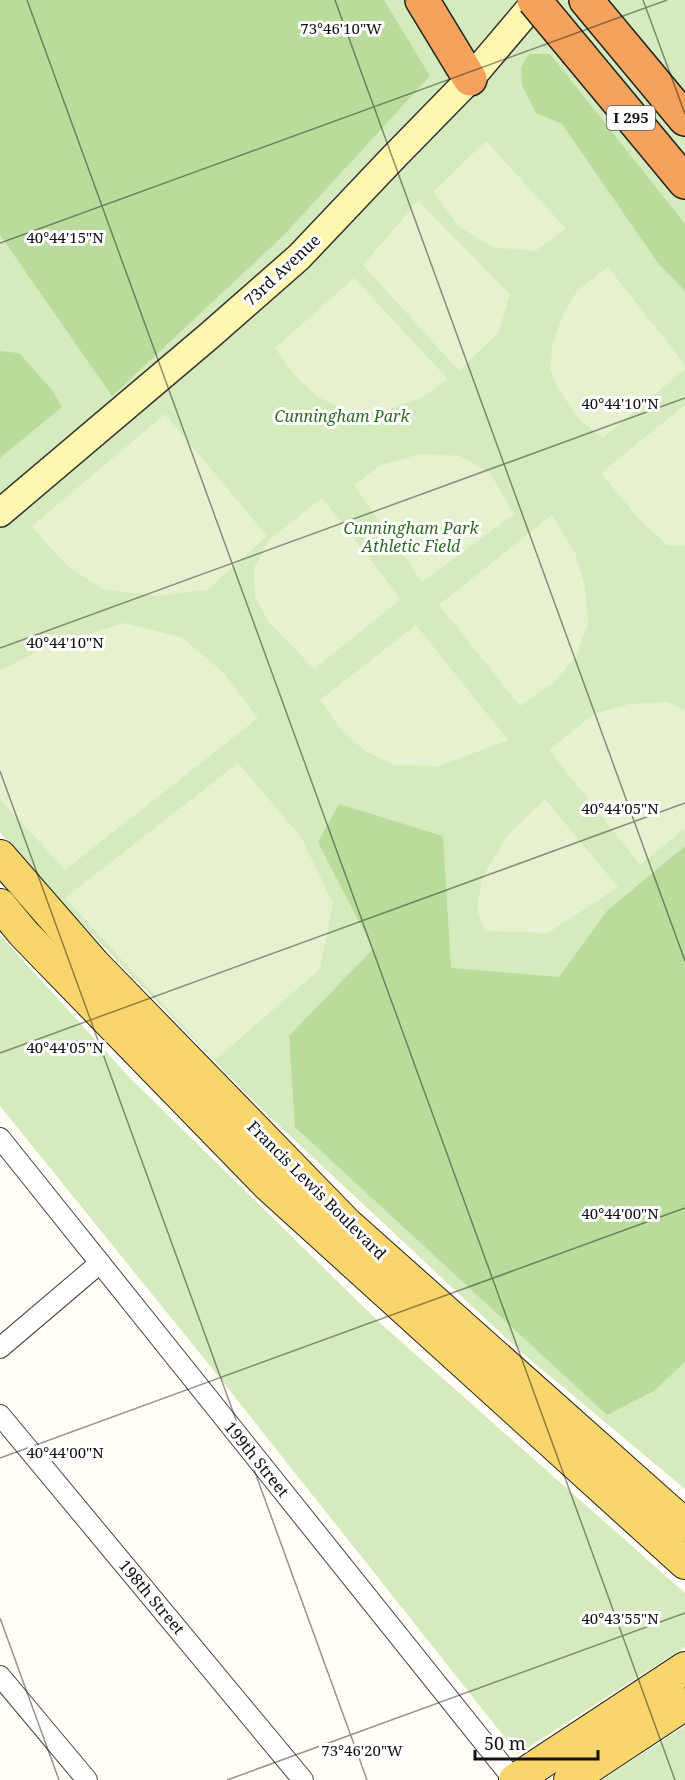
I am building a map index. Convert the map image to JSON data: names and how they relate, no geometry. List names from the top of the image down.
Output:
{
  "streets": {
    "highway": ["I 295"],
    "main road": ["Francis Lewis Boulevard"],
    "street": ["73rd Avenue", "199th Street", "198th Street"]
  },
  "crossings": [
    ["I 295", "73rd Avenue"]
  ],
  "parks": ["Cunningham Park", "Cunningham Park Athletic Field"],
  "scale_bar": "50 m",
  "coordinates": [
    "73°46'10\"W",
    "40°44'15\"N",
    "40°44'10\"N",
    "40°44'05\"N",
    "40°44'00\"N",
    "40°43'55\"N",
    "73°46'20\"W"
  ]
}
